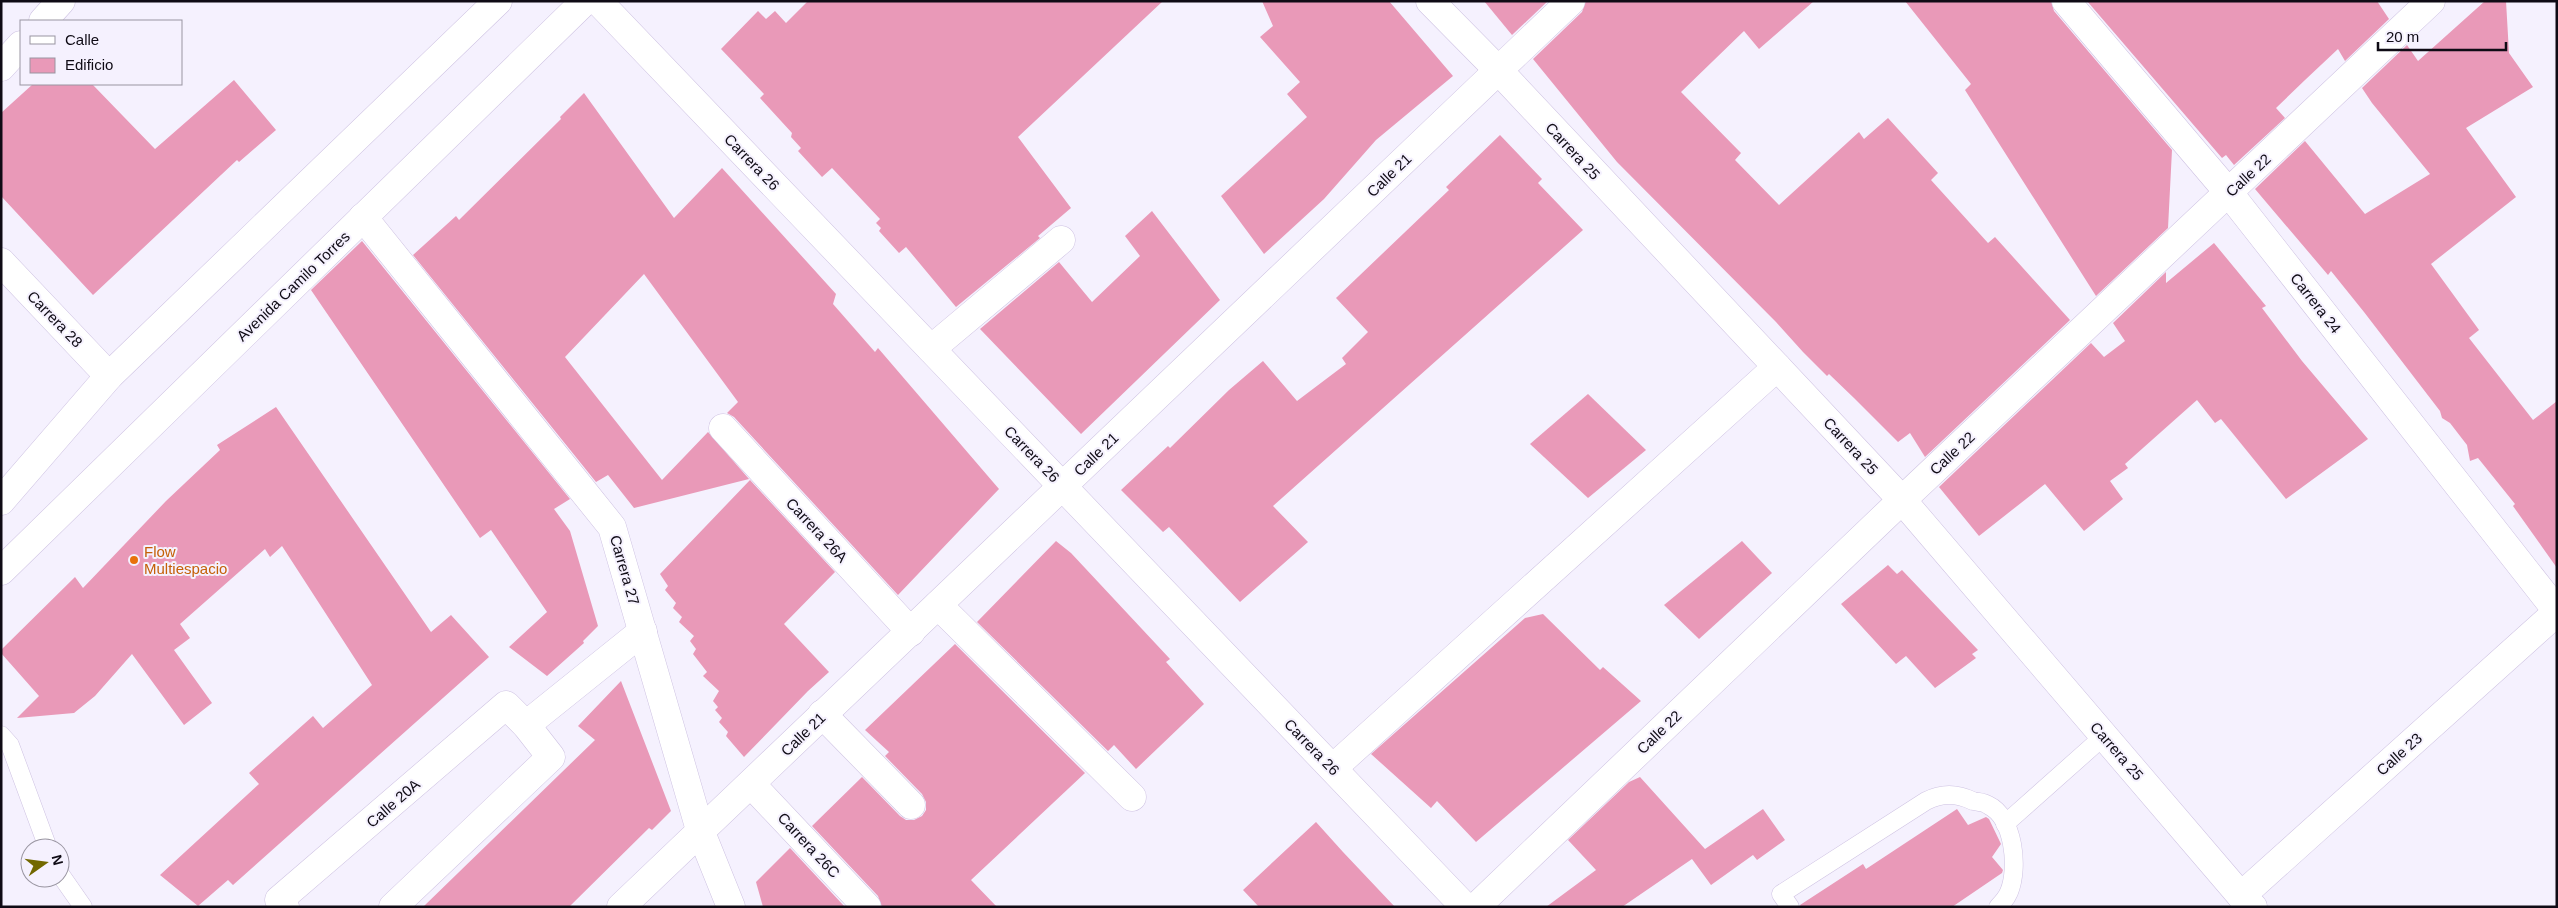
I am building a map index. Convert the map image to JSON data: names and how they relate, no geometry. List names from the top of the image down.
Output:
{
  "streets": {
    "street": [
      "Carrera 25",
      "Carrera 26",
      "Calle 21",
      "Calle 22",
      "Avenida Camilo Torres",
      "Carrera 24",
      "Carrera 28",
      "Carrera 26A",
      "Carrera 27",
      "Calle 23",
      "Calle 20A",
      "Carrera 26C"
    ]
  },
  "crossings": [
    ["Carrera 25", "Calle 21"],
    ["Carrera 25", "Calle 22"],
    ["Carrera 25", "Calle 23"],
    ["Carrera 26", "Calle 21"],
    ["Calle 21", "Carrera 26A"],
    ["Calle 21", "Carrera 27"],
    ["Calle 21", "Carrera 26C"],
    ["Calle 22", "Carrera 24"],
    ["Avenida Camilo Torres", "Carrera 27"],
    ["Carrera 24", "Calle 23"]
  ],
  "places": ["Flow Multiespacio"],
  "legend": ["Calle", "Edificio"],
  "scale_bar": "20 m",
  "north": "right"
}
